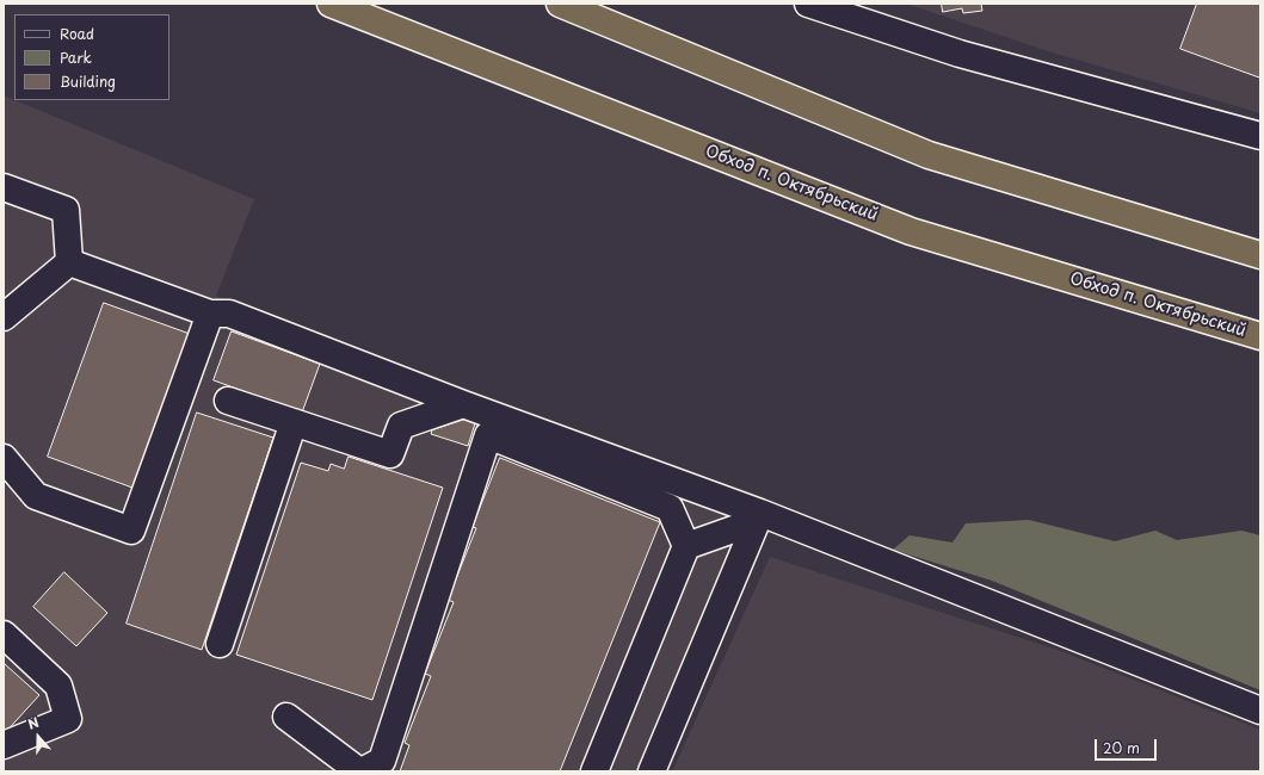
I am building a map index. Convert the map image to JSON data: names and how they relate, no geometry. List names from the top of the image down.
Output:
{
  "streets": {
    "highway": ["Обход п. Октябрьский"]
  },
  "legend": ["Road", "Park", "Building"],
  "scale_bar": "20 m",
  "north": "top"
}
